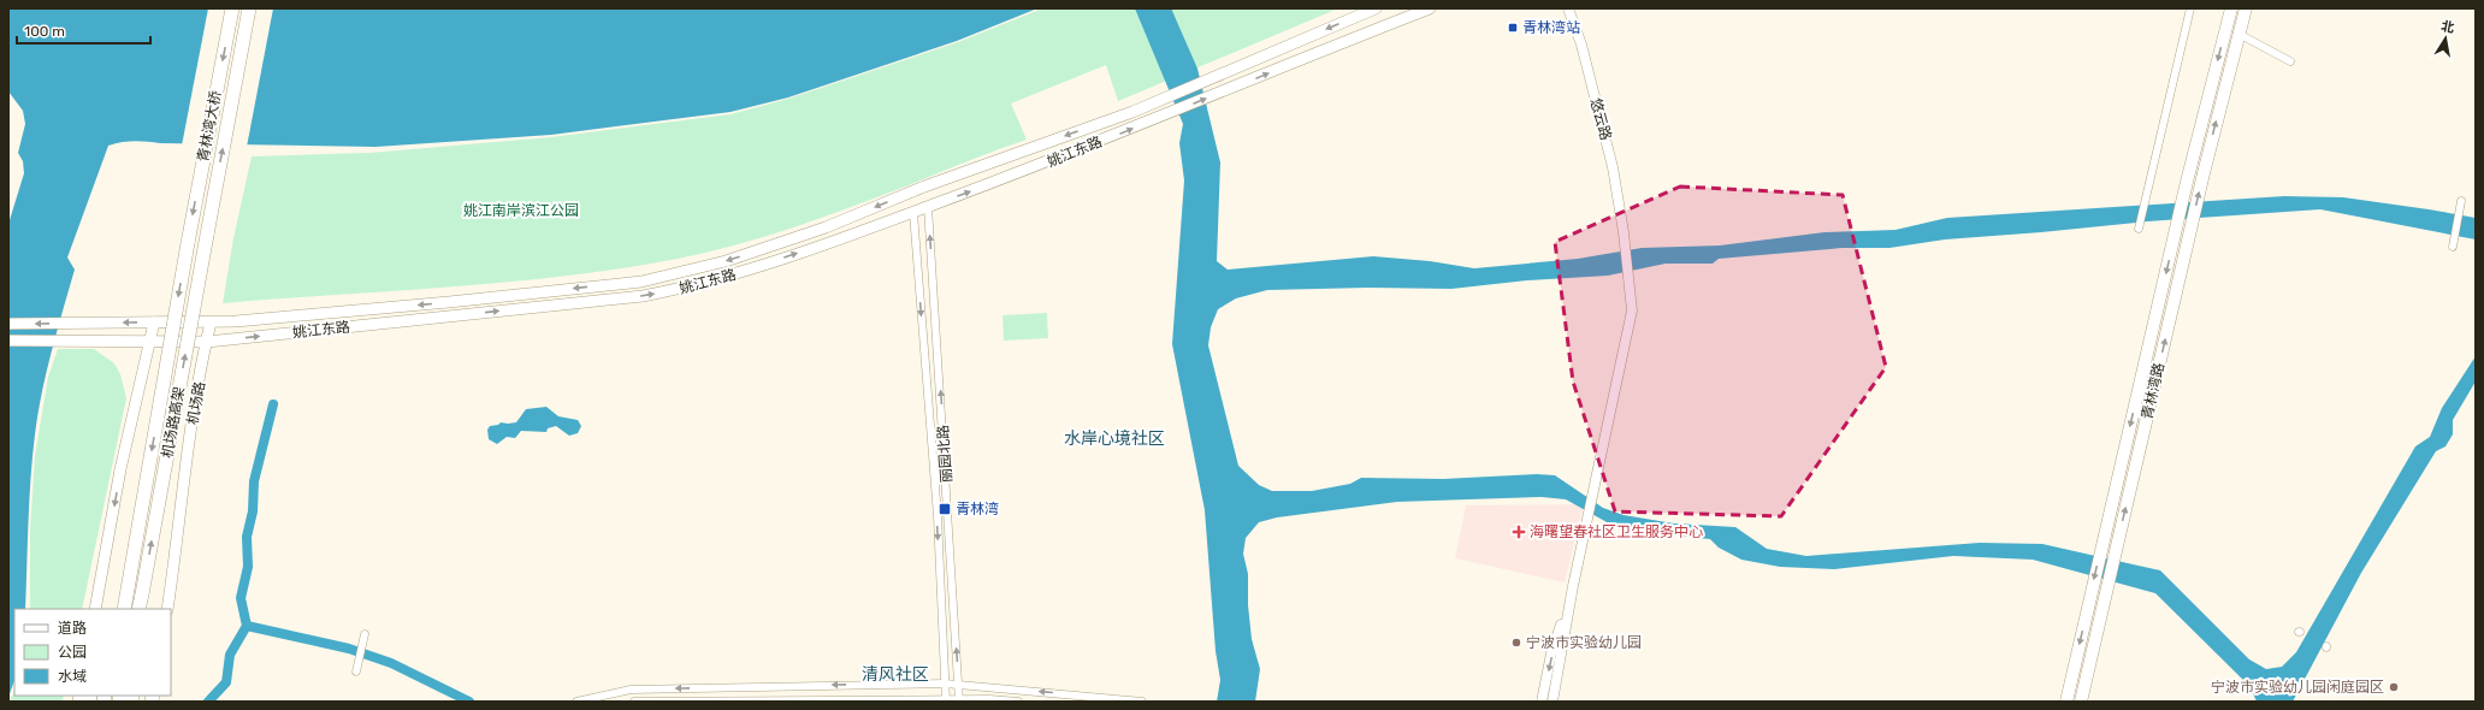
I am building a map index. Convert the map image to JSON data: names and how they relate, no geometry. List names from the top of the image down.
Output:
{
  "streets": {
    "highway": ["青林湾大桥", "机场路高架"],
    "main road": ["姚江东路", "青林湾路", "机场路"],
    "street": ["悠云路", "丽园北路"]
  },
  "crossings": [
    ["青林湾大桥", "机场路高架"],
    ["姚江东路", "机场路"],
    ["姚江东路", "丽园北路"]
  ],
  "districts": ["水岸心境社区", "清风社区"],
  "parks": ["姚江南岸滨江公园"],
  "places": {
    "transit": ["青林湾站", "青林湾"],
    "health": ["海曙望春社区卫生服务中心"],
    "other": ["宁波市实验幼儿园", "宁波市实验幼儿园闲庭园区"]
  },
  "legend": ["道路", "公园", "水域"],
  "scale_bar": "100 m",
  "north": "top"
}
